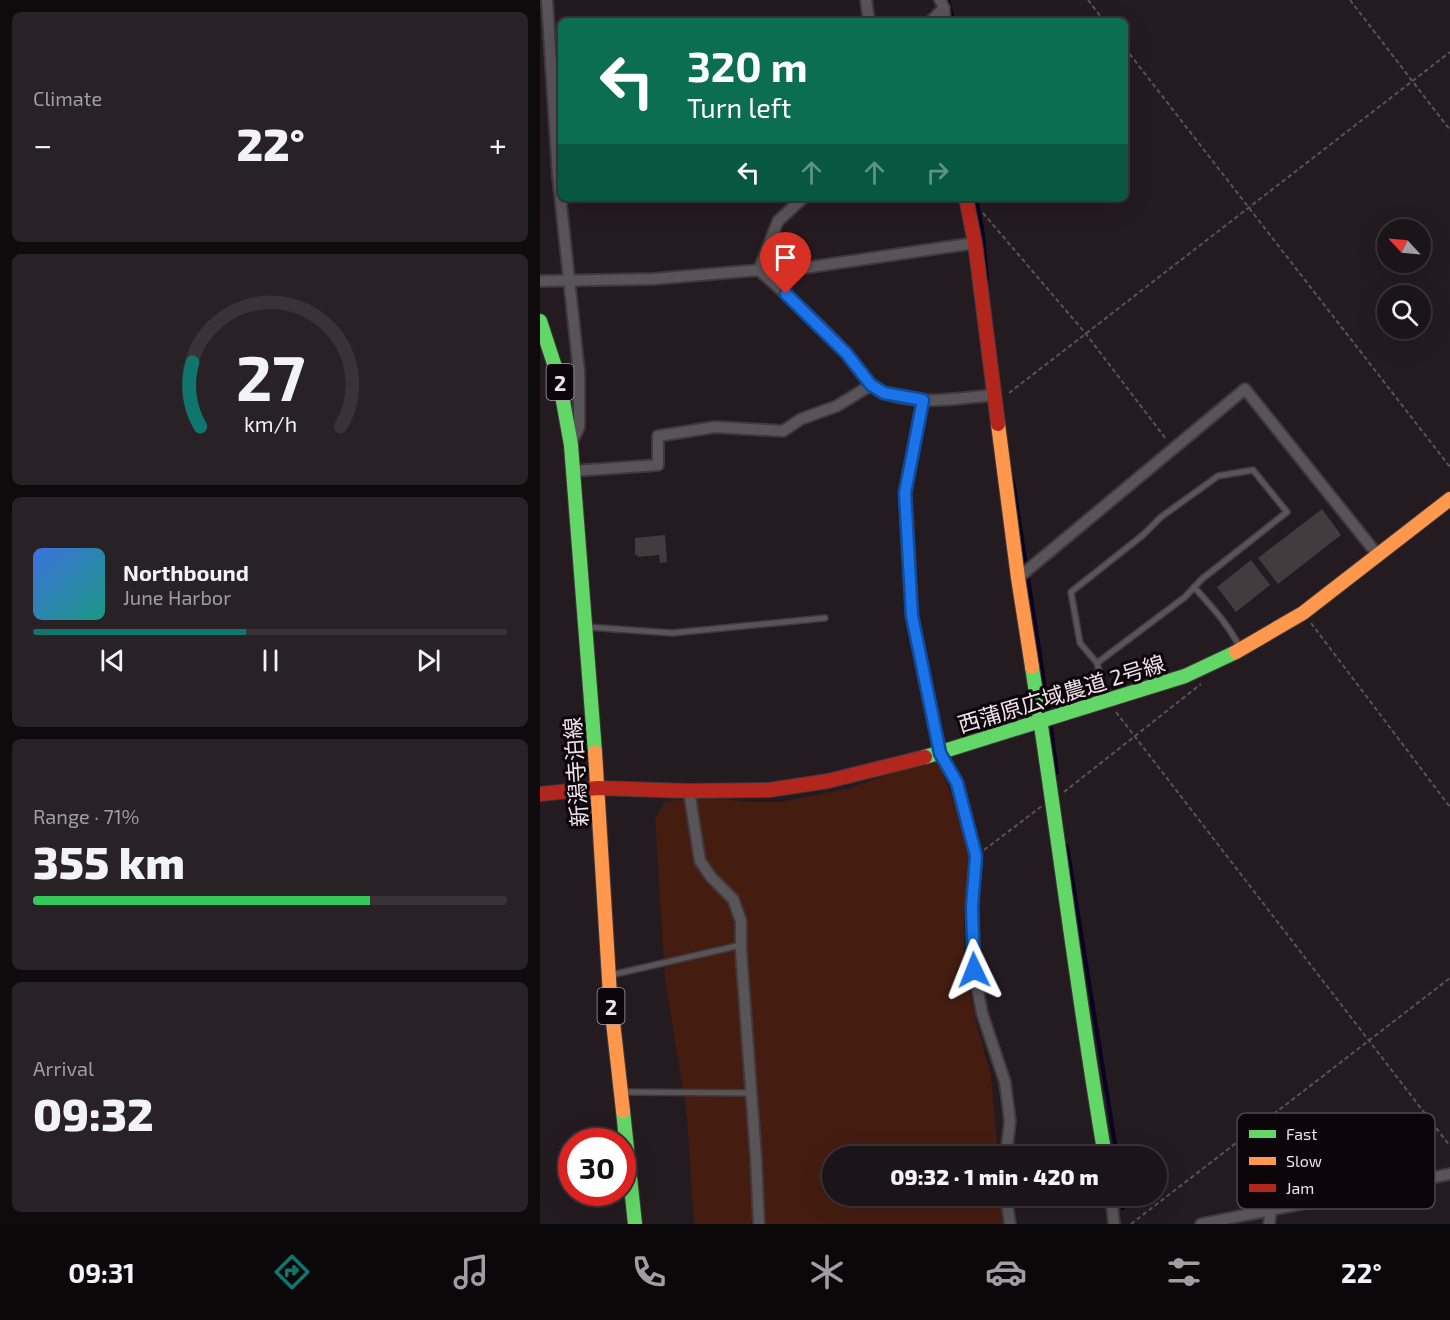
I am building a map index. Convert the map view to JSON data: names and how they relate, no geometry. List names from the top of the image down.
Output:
{
  "streets": {
    "street": ["2", "西蒲原広域農道 2号線", "新潟寺泊線"]
  },
  "crossings": [
    ["西蒲原広域農道 2号線", "新潟寺泊線"]
  ],
  "legend": ["Fast", "Slow", "Jam"],
  "north": "top left",
  "page": {
    "tile": [
      "Climate",
      ["Range · 71%", "355 km"],
      ["Arrival", "09:32"]
    ],
    "turn": ["320 m", "Turn left"],
    "heat": ["−", "22°", "+"],
    "song": ["Northbound", "June Harbor"],
    "limit": "30",
    "trip": "09:32 · 1 min · 420 m",
    "tabs": ["09:31", "22°"],
    "gauge": ["27", "km/h"]
  }
}
